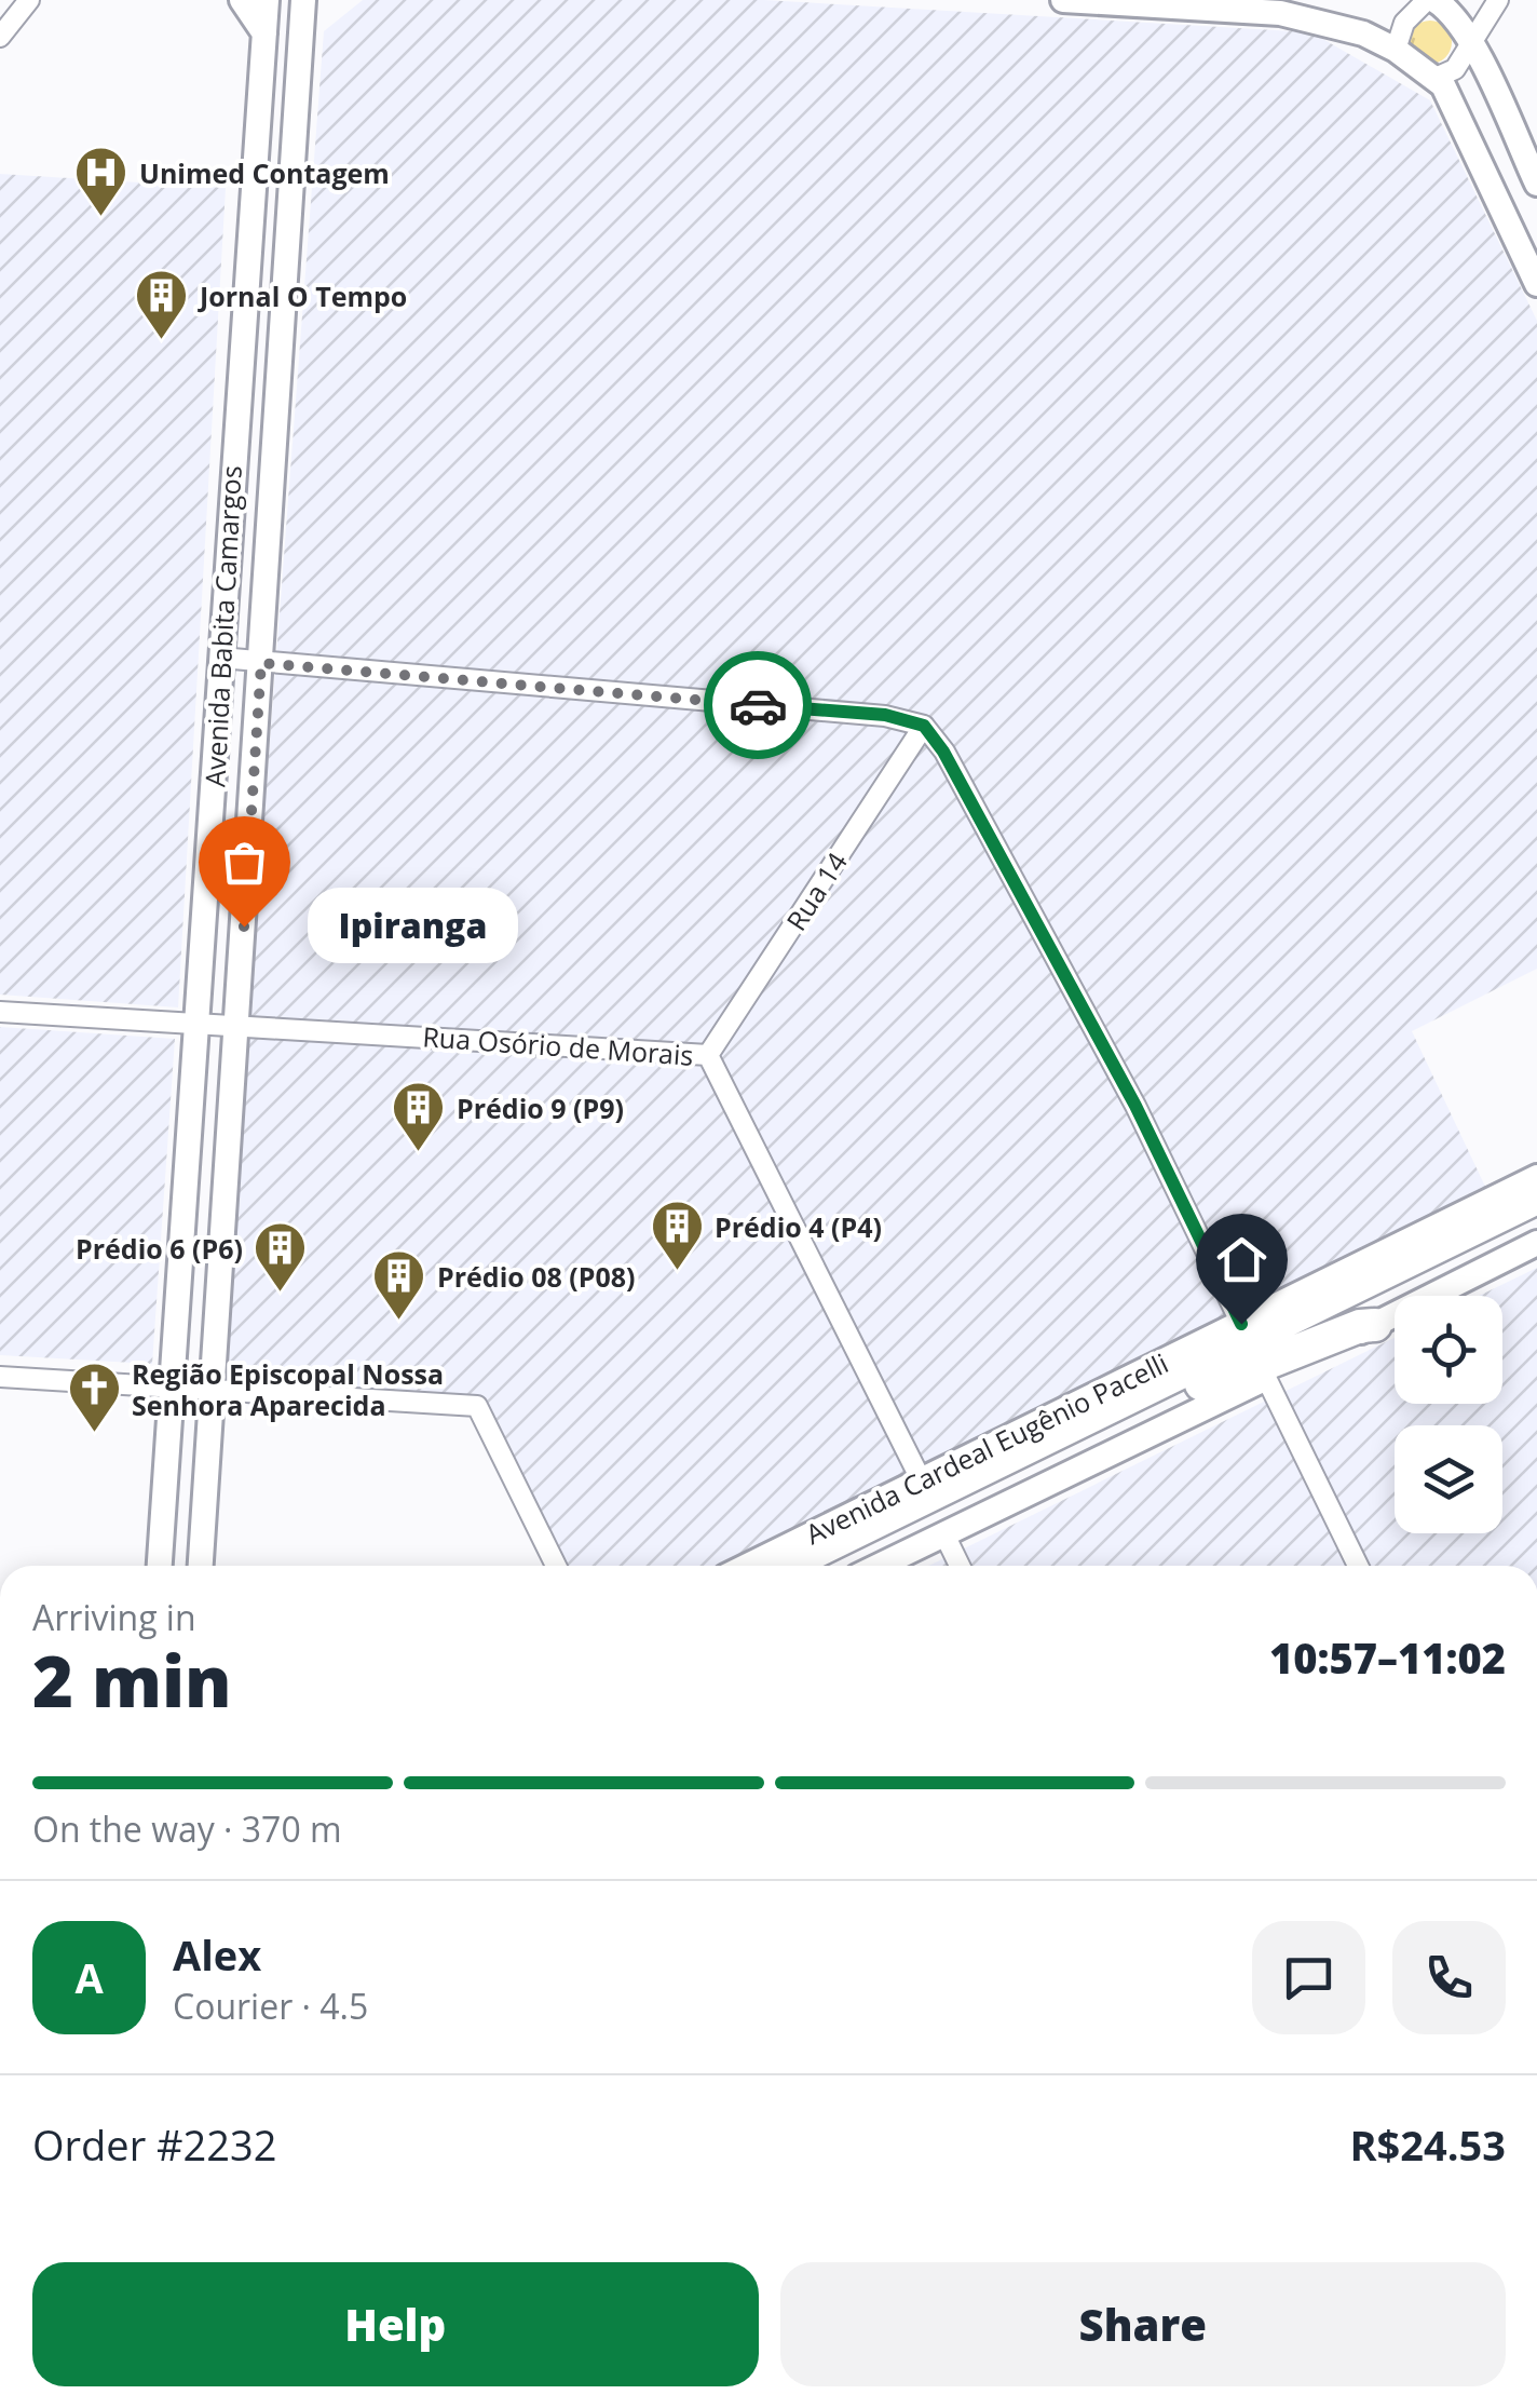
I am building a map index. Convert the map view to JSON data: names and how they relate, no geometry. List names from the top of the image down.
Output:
{
  "streets": {
    "highway": ["Avenida Cardeal Eugênio Pacelli"],
    "main road": ["Avenida Babita Camargos"],
    "street": ["Rua 14", "Rua Osório de Morais"]
  },
  "crossings": [
    ["Avenida Babita Camargos", "Rua Osório de Morais"],
    ["Rua 14", "Rua Osório de Morais"],
    ["Rua Osório de Morais", "Avenida Cardeal Eugênio Pacelli"]
  ],
  "places": {
    "hospital": ["Unimed Contagem"],
    "building": [
      "Jornal O Tempo",
      "Prédio 9 (P9)",
      "Prédio 4 (P4)",
      "Prédio 6 (P6)",
      "Prédio 08 (P08)"
    ],
    "other": ["Ipiranga"],
    "church": ["Região Episcopal Nossa Senhora Aparecida"]
  },
  "page": {
    "bubble": "Ipiranga",
    "heading": ["2 min", "Arriving in", "10:57–11:02"],
    "panel": [
      "Alex",
      "Courier · 4.5",
      "Order #2232",
      "R$24.53"
    ],
    "bar": "On the way · 370 m",
    "round": "A",
    "buttons": ["Help", "Share"]
  }
}
